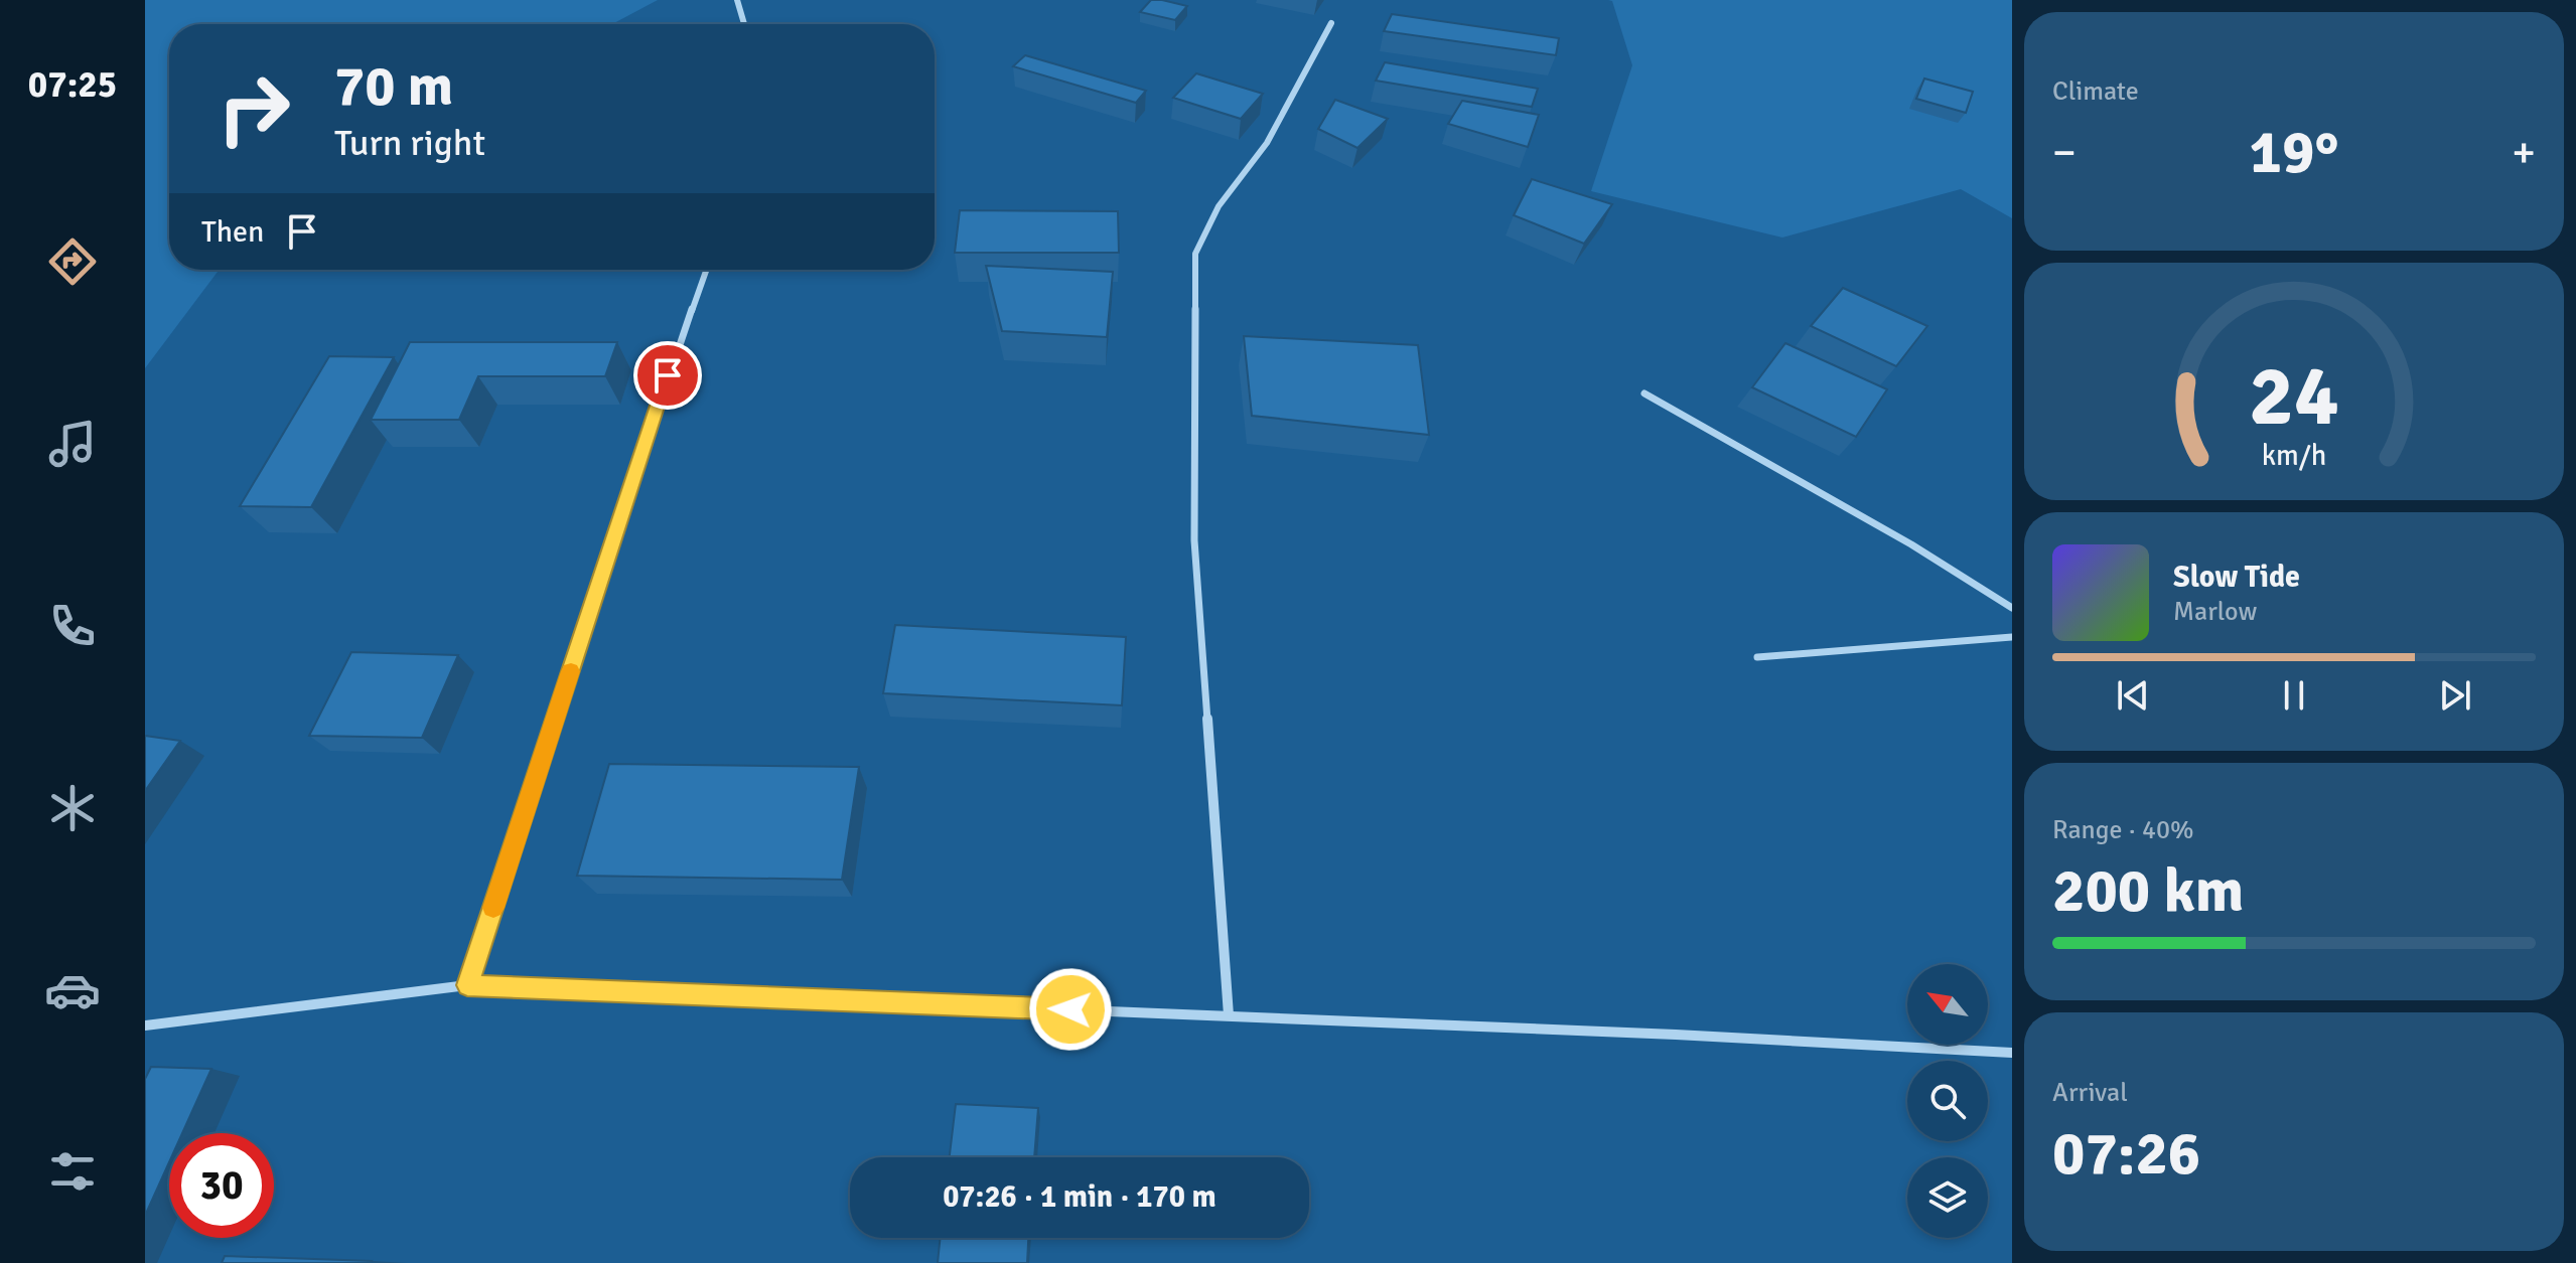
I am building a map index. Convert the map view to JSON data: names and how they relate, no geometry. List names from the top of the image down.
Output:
{
  "north": "top left",
  "page": {
    "tabs": "07:25",
    "tile": [
      "Climate",
      ["Range · 40%", "200 km"],
      ["Arrival", "07:26"]
    ],
    "turn": ["70 m", "Turn right"],
    "heat": ["−", "19°", "+"],
    "then": "Then",
    "song": ["Slow Tide", "Marlow"],
    "limit": "30",
    "trip": "07:26 · 1 min · 170 m",
    "gauge": ["24", "km/h"]
  }
}
